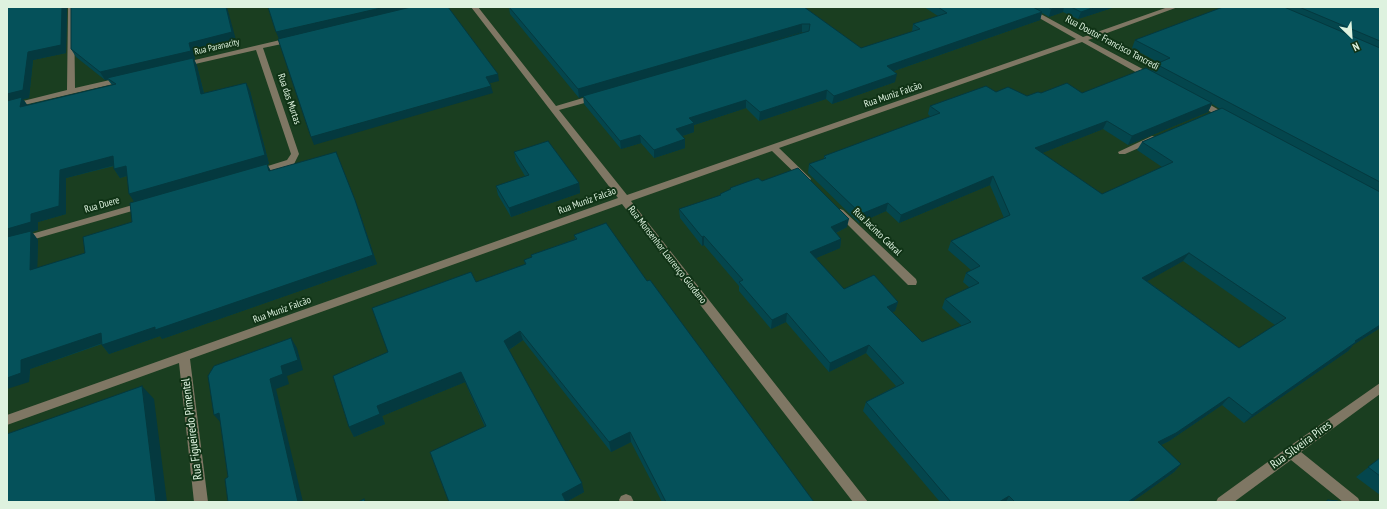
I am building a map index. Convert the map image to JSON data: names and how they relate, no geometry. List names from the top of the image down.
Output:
{
  "streets": {
    "street": [
      "Rua Doutor Francisco Tancredi",
      "Rua Paranacity",
      "Rua Muniz Falcão",
      "Rua das Murtas",
      "Rua Duere",
      "Rua Jacinto Cabral",
      "Rua Monsenhor Lourenço Giordano",
      "Rua Figueiredo Pimentel",
      "Rua Silveira Pires"
    ]
  },
  "crossings": [
    ["Rua Doutor Francisco Tancredi", "Rua Muniz Falcão"],
    ["Rua Paranacity", "Rua das Murtas"],
    ["Rua Muniz Falcão", "Rua Monsenhor Lourenço Giordano"],
    ["Rua Muniz Falcão", "Rua Figueiredo Pimentel"]
  ],
  "north": "bottom right"
}
